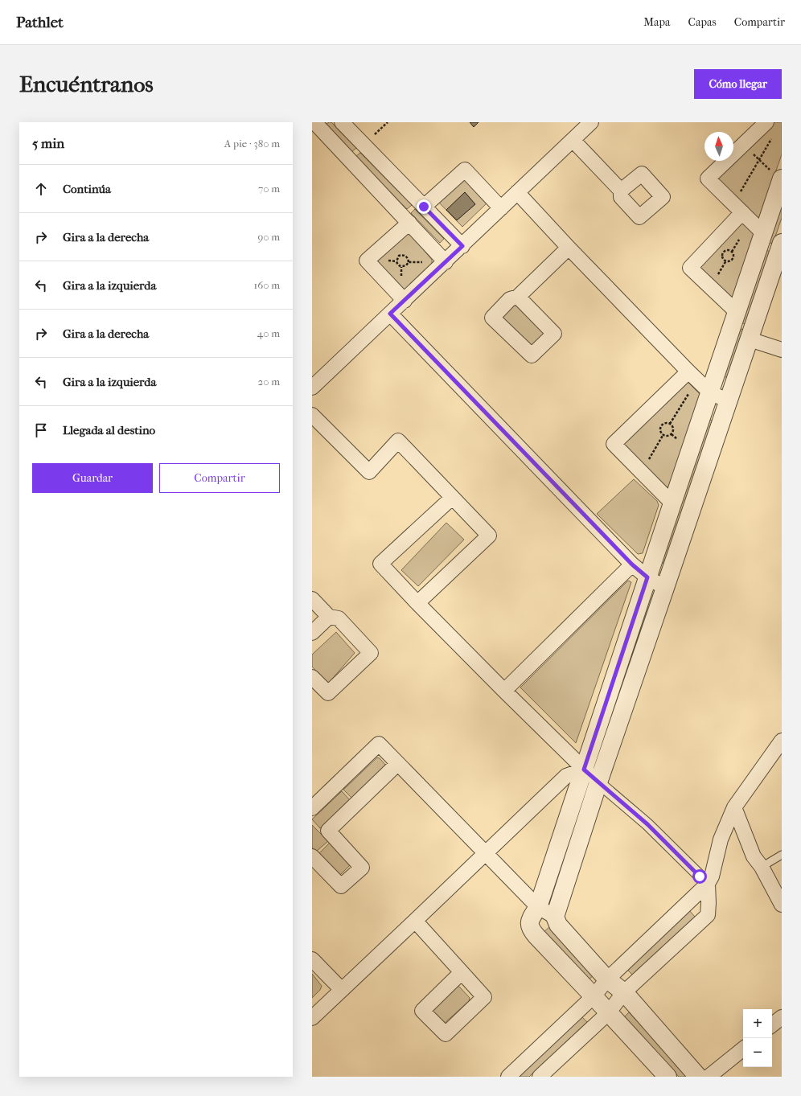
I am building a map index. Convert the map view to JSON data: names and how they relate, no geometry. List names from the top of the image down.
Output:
{
  "north": "top",
  "page": {
    "header": "Pathlet",
    "nav": ["Mapa", "Capas", "Compartir"],
    "buttons": [
      "Cómo llegar",
      ["Guardar", "Compartir"]
    ],
    "title": "Encuéntranos",
    "heading": ["5 min", "A pie · 380 m"],
    "list": [
      ["Continúa", "70 m"],
      ["Gira a la derecha", "90 m"],
      ["Gira a la izquierda", "160 m"],
      ["Gira a la derecha", "40 m"],
      ["Gira a la izquierda", "20 m"],
      "Llegada al destino"
    ],
    "map_buttons": ["+", "−"]
  }
}
